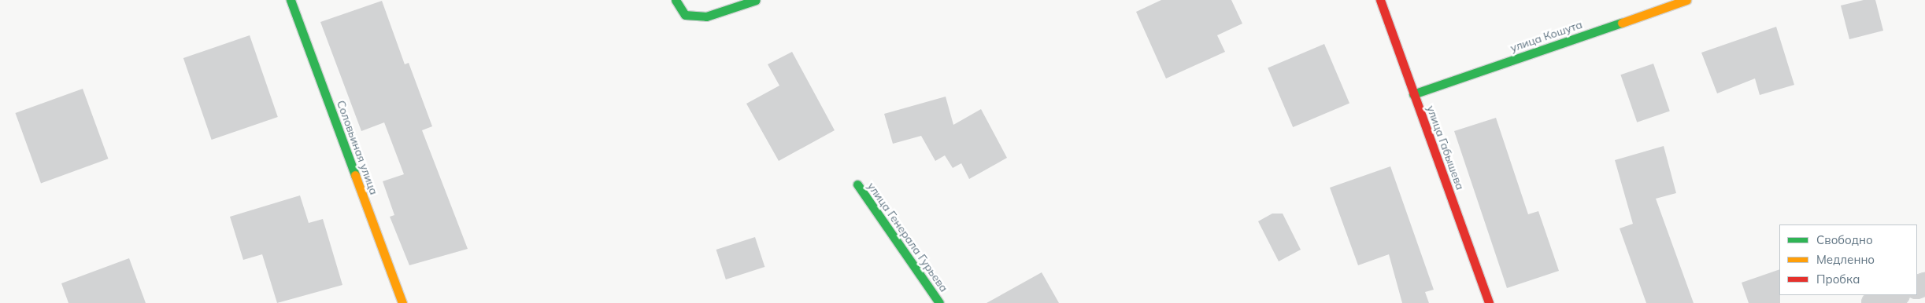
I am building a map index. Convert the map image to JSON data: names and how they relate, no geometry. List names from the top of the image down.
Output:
{
  "streets": {
    "street": [
      "улица Кошута",
      "Соловьиная улица",
      "улица Габышева",
      "улица Генерала Гурьева"
    ]
  },
  "crossings": [
    ["улица Кошута", "улица Габышева"]
  ],
  "legend": ["Свободно", "Медленно", "Пробка"]
}
